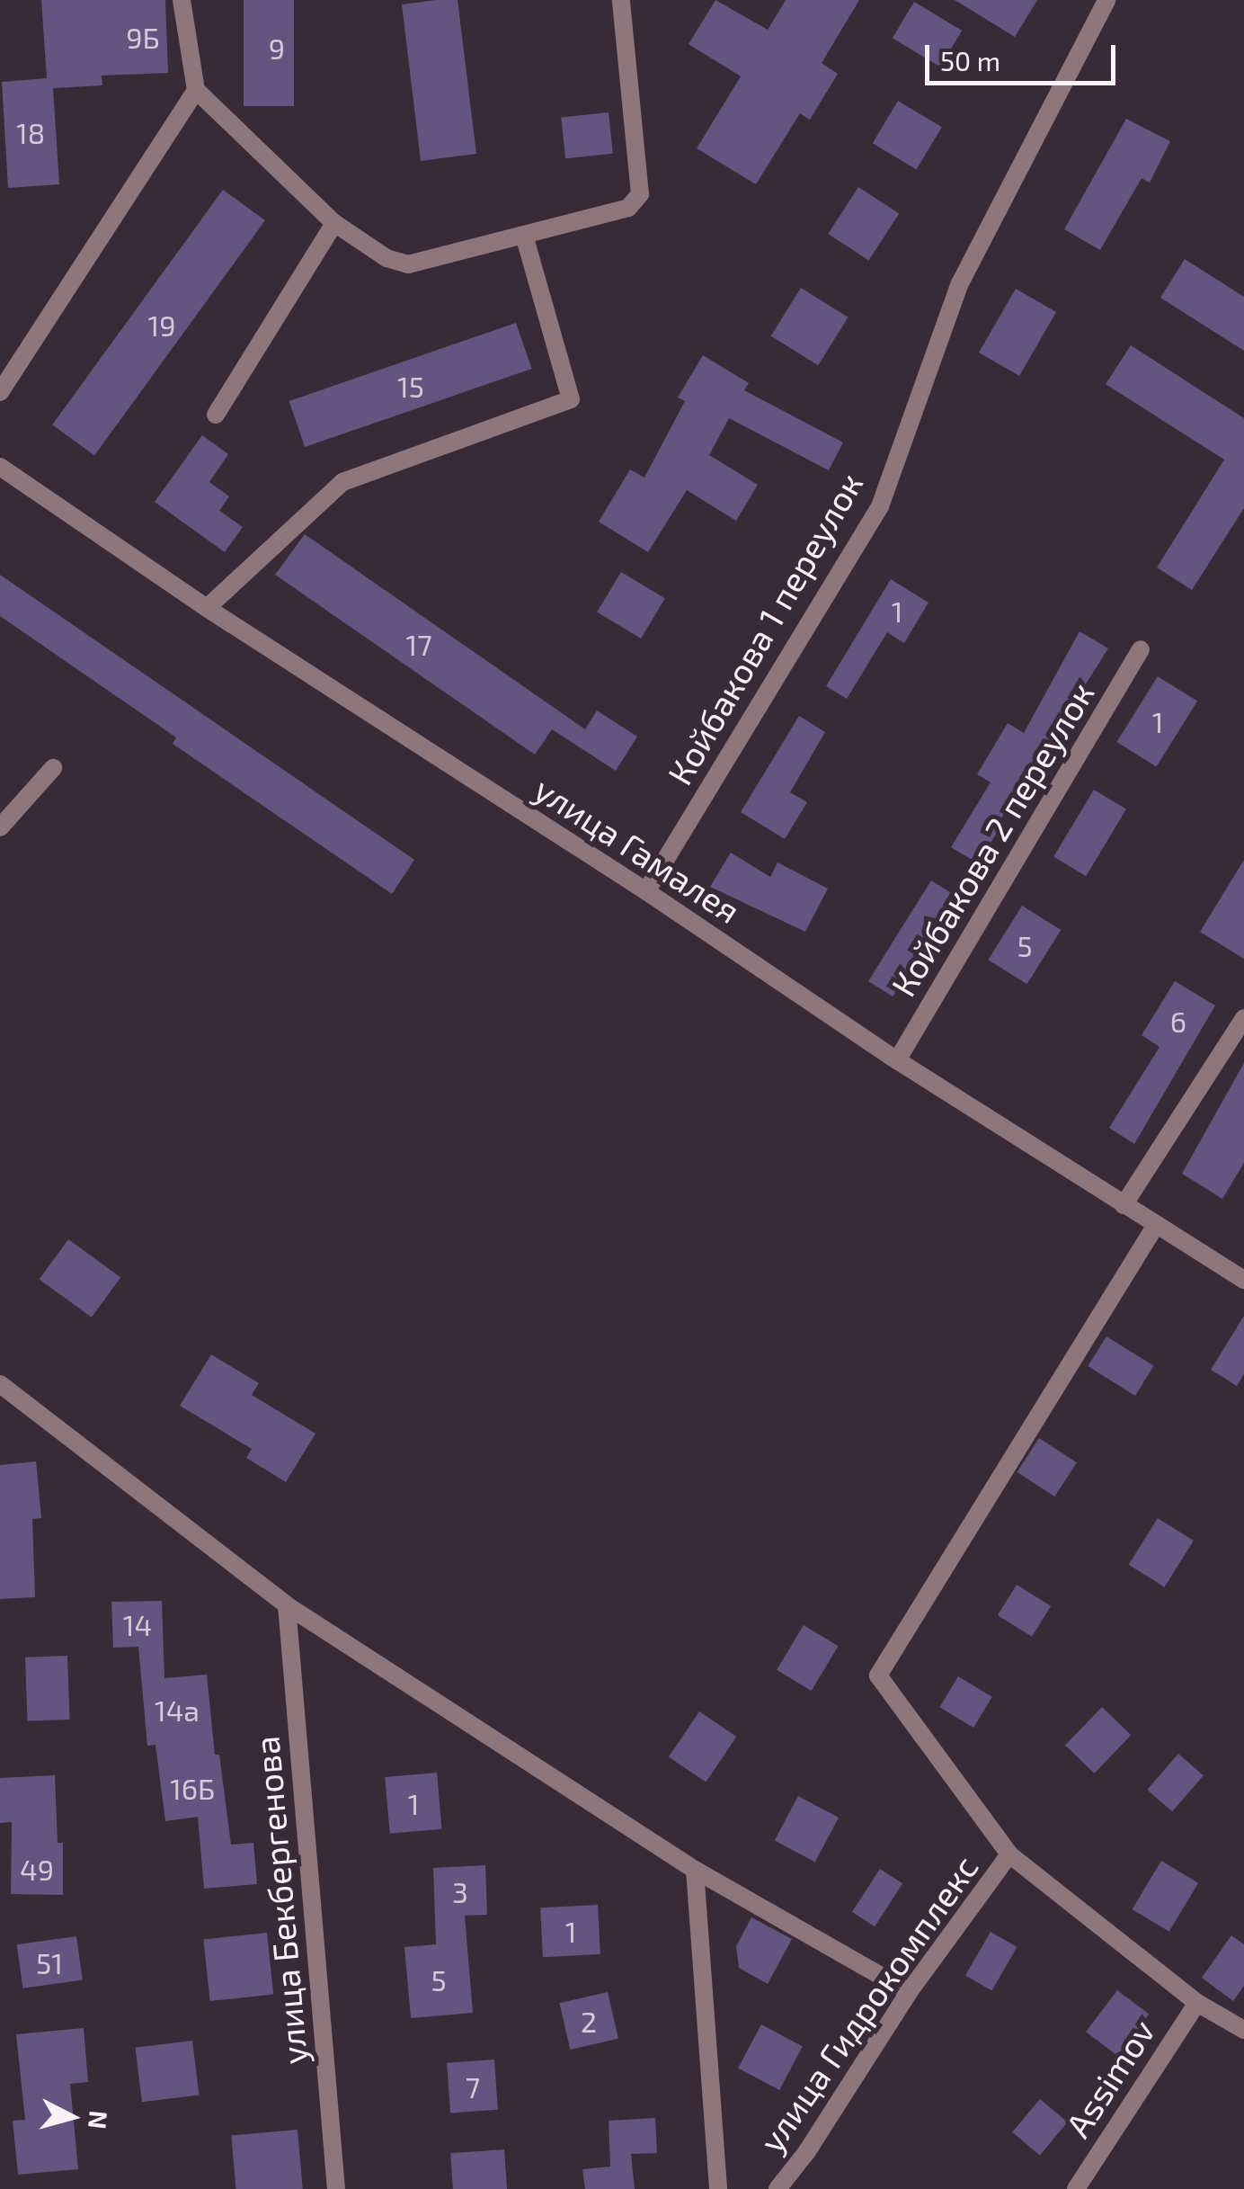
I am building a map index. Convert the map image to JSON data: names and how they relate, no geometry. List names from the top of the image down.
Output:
{
  "streets": {
    "street": [
      "Койбакова 1 переулок",
      "Койбакова 2 переулок",
      "улица Гамалея",
      "улица Бекбергенова",
      "улица Гидрокомплекс",
      "Assimov"
    ]
  },
  "crossings": [
    ["Койбакова 1 переулок", "улица Гамалея"],
    ["Койбакова 2 переулок", "улица Гамалея"]
  ],
  "house_numbers": [
    "9Б",
    "9",
    "18",
    "19",
    "15",
    "1",
    "17",
    "1",
    "5",
    "6",
    "14",
    "14а",
    "16Б",
    "1",
    "49",
    "3",
    "1",
    "51",
    "5",
    "2",
    "7"
  ],
  "scale_bar": "50 m",
  "north": "right"
}
